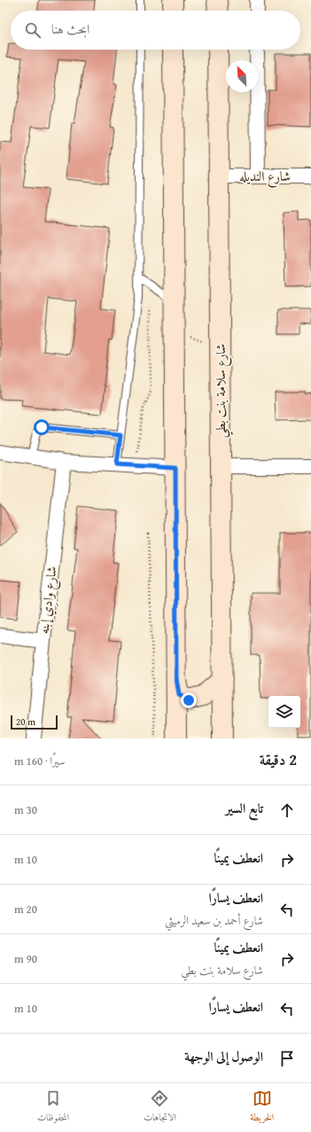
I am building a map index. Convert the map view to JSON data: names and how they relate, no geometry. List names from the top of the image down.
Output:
{
  "streets": {
    "main road": ["شارع سلامة بنت بطي"],
    "street": ["شارع النديله", "شارع وادِي إبنه"]
  },
  "crossings": [
    ["شارع النديله", "شارع سلامة بنت بطي"]
  ],
  "scale_bar": "20 m",
  "north": "top left",
  "page": {
    "search": "ابحث هنا",
    "scale": "20 m",
    "heading": ["2 دقيقة", "سيرًا · 160 m"],
    "list": [
      ["تابع السير", "30 m"],
      ["انعطف يمينًا", "10 m"],
      ["انعطف يسارًا", "شارع أحمد بن سعيد الرميثي", "20 m"],
      ["انعطف يمينًا", "شارع سلامة بنت بطي", "90 m"],
      ["انعطف يسارًا", "10 m"],
      "الوصول إلى الوجهة"
    ],
    "nav": ["الخريطة", "الاتجاهات", "المحفوظات"]
  }
}
